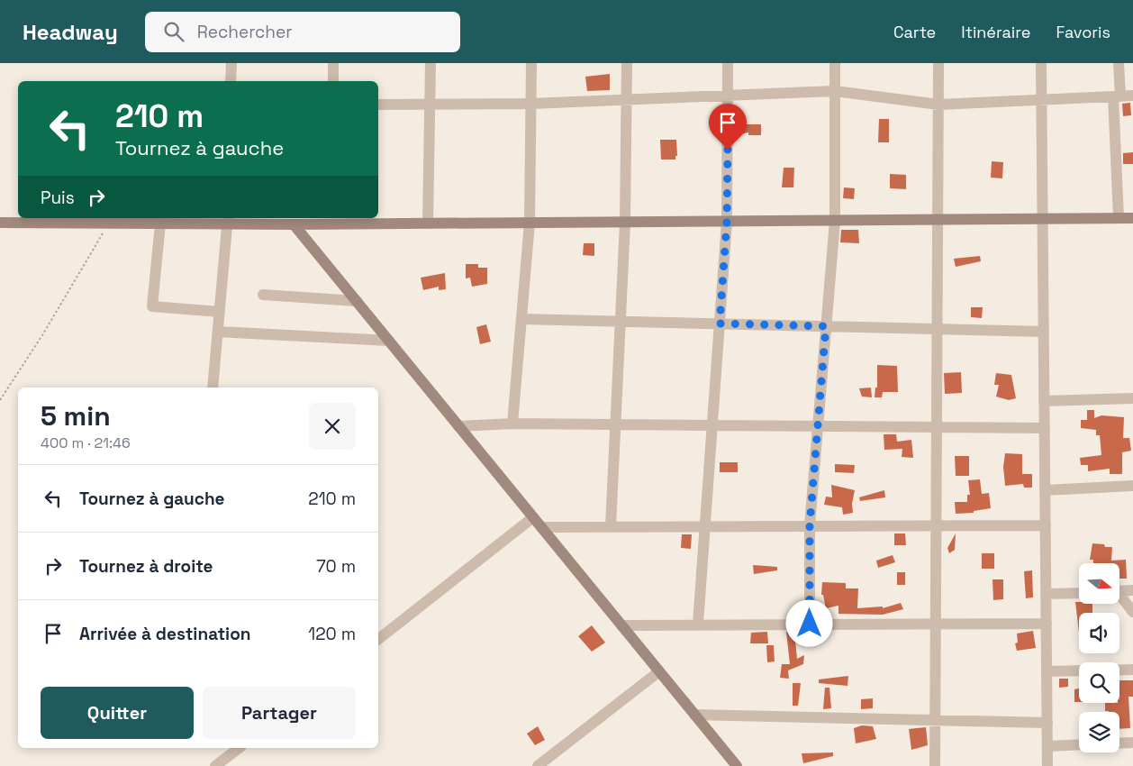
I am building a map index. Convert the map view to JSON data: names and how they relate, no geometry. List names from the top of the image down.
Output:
{
  "north": "right",
  "page": {
    "header": "Headway",
    "search": "Rechercher",
    "nav": ["Carte", "Itinéraire", "Favoris"],
    "turn": ["210 m", "Tournez à gauche"],
    "then": "Puis",
    "heading": ["5 min", "400 m · 21:46"],
    "list": [
      {
        "name": "Tournez à gauche",
        "value": "210 m"
      },
      {
        "name": "Tournez à droite",
        "value": "70 m"
      },
      {
        "name": "Arrivée à destination",
        "value": "120 m"
      }
    ],
    "buttons": ["Quitter", "Partager"]
  }
}
